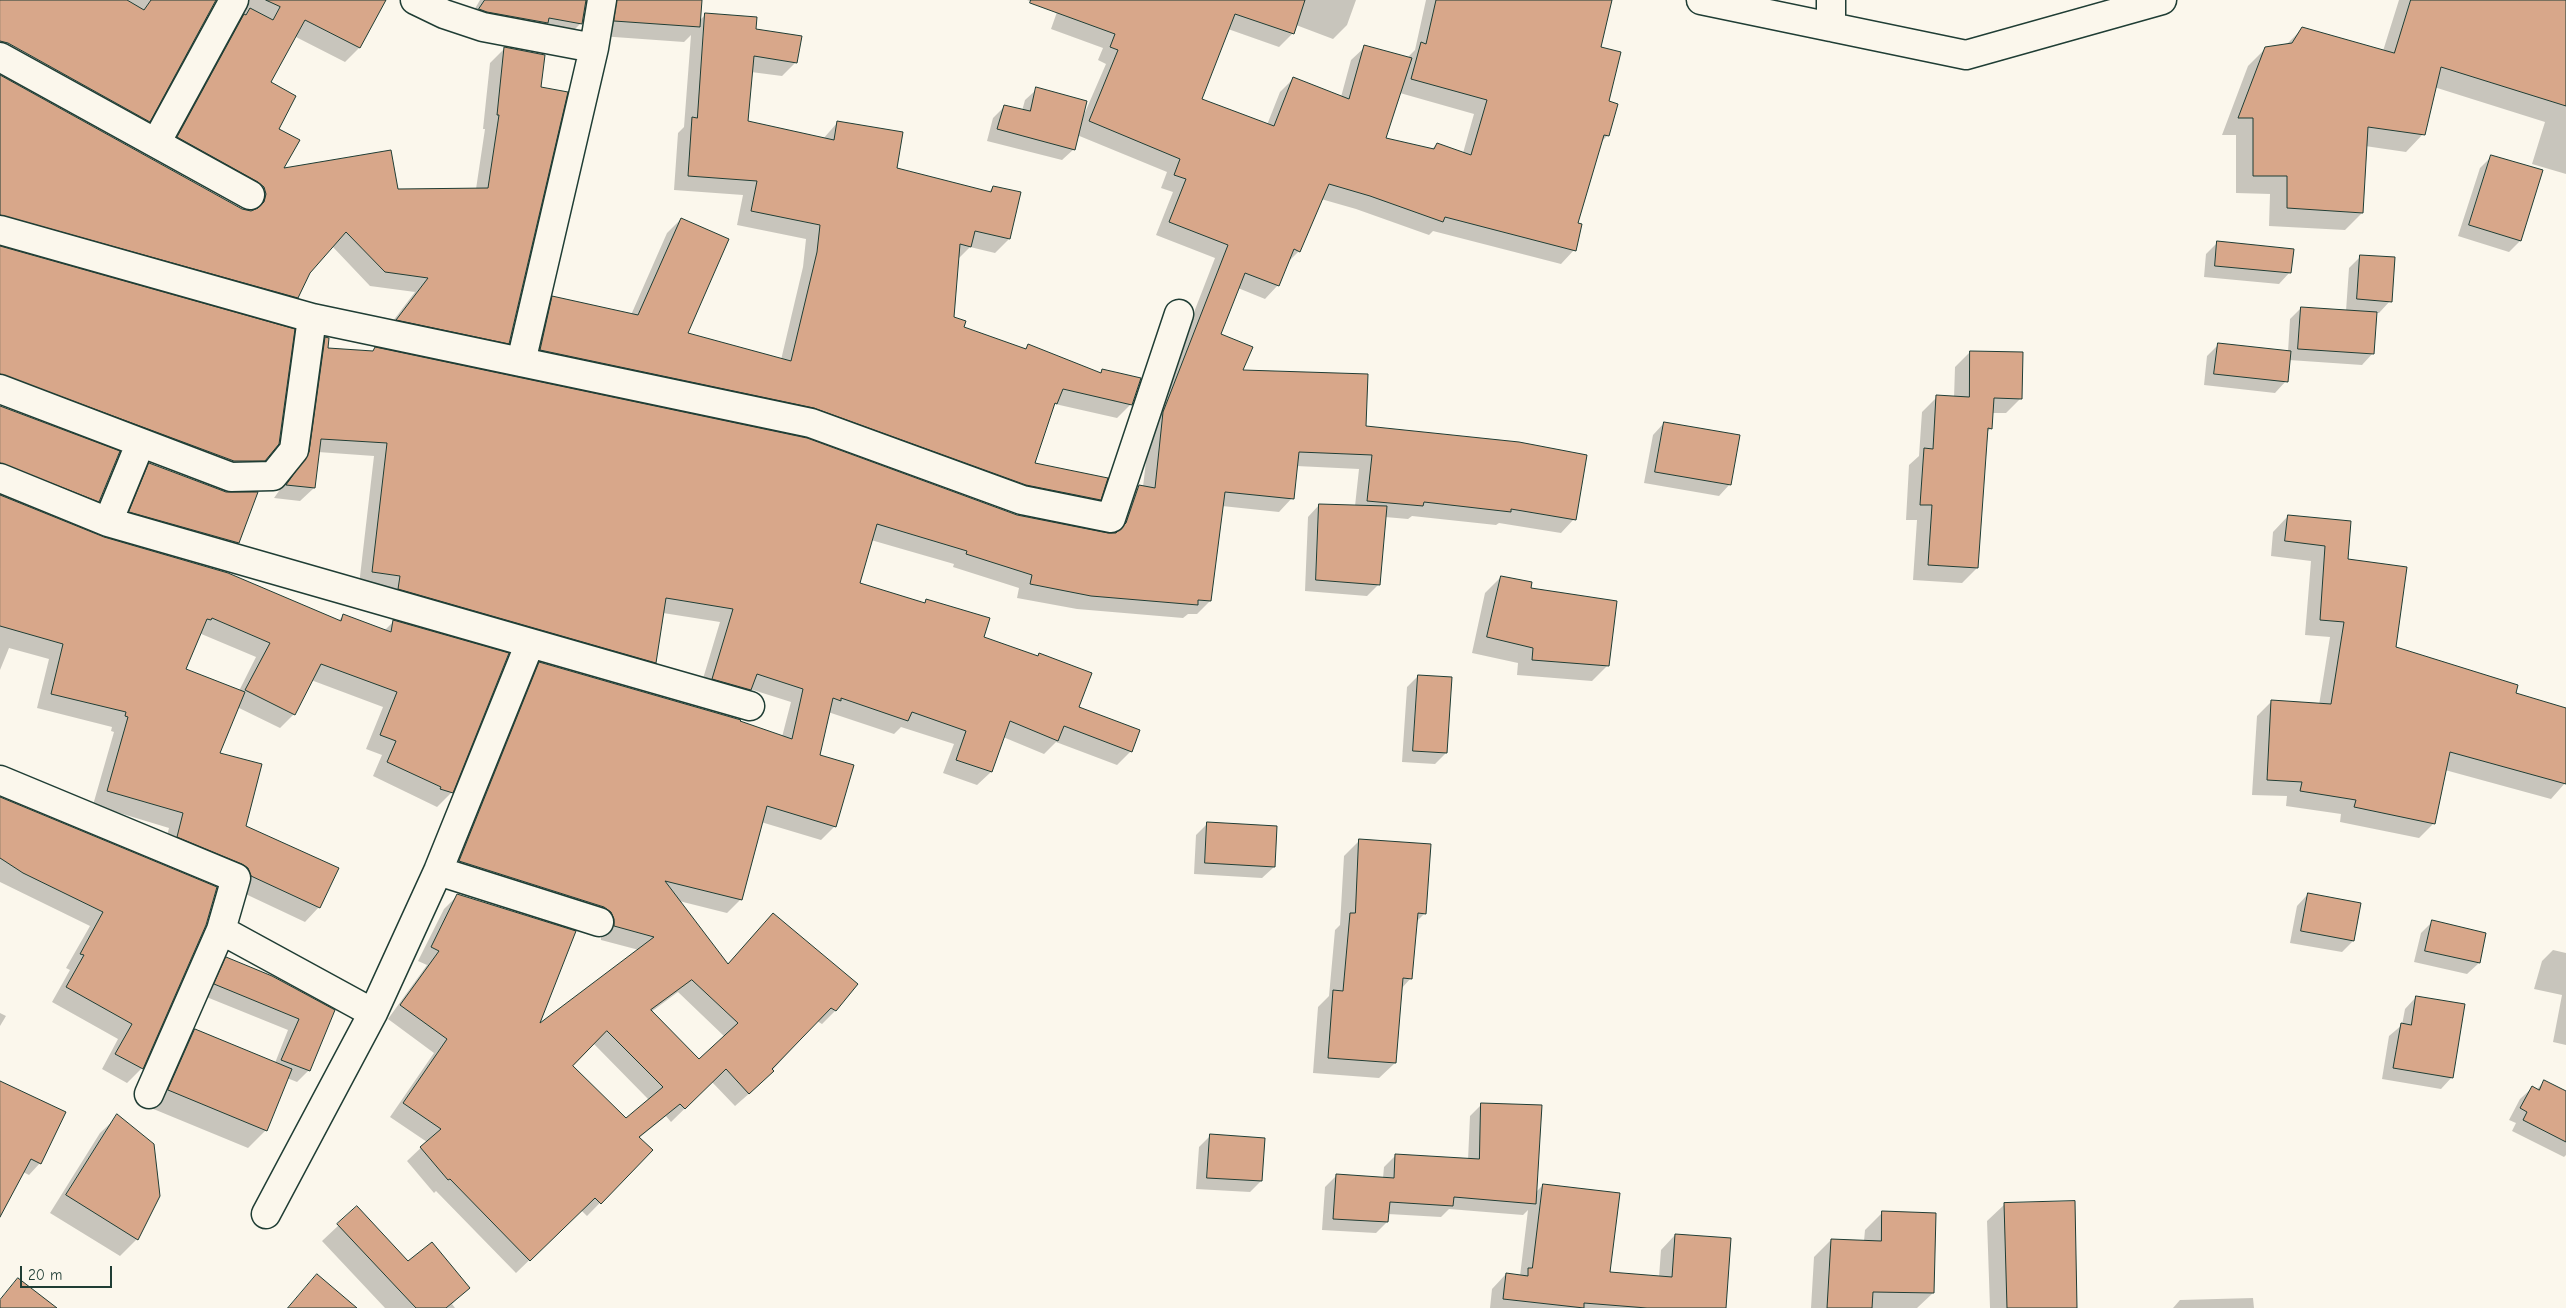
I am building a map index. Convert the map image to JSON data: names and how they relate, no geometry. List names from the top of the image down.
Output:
{
  "scale_bar": "20 m"
}
